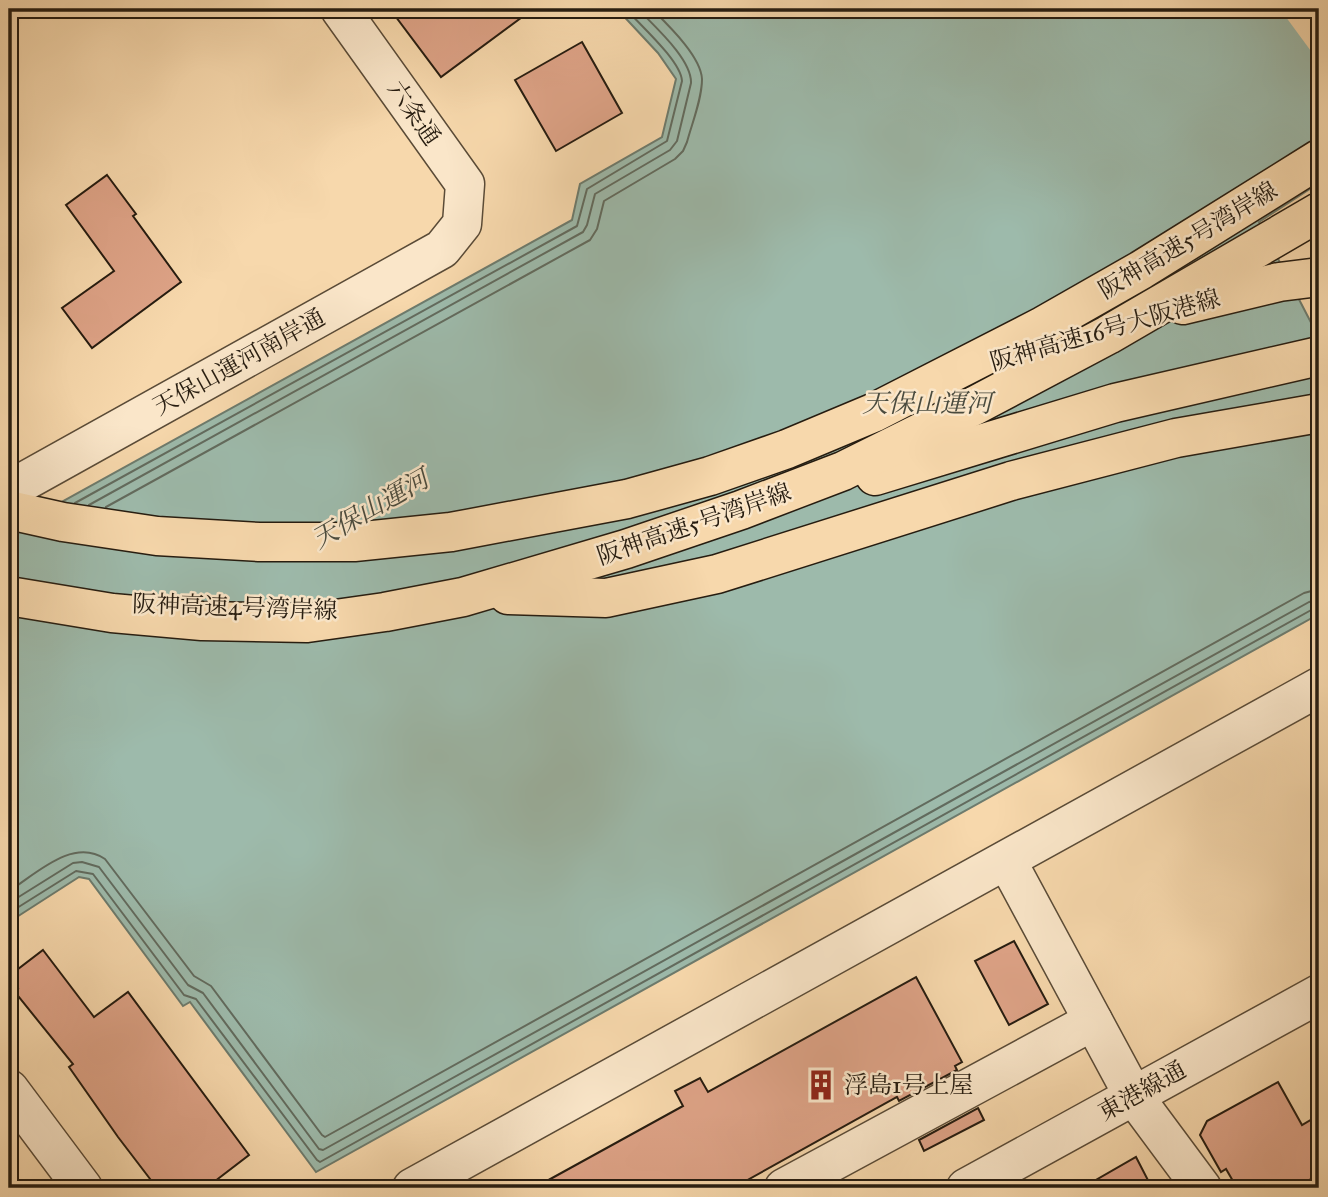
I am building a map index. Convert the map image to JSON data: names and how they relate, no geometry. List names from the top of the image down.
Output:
{
  "streets": {
    "highway": ["阪神高速5号湾岸線", "阪神高速16号大阪港線", "阪神高速4号湾岸線"],
    "street": ["六条通", "天保山運河南岸通", "東港線通"]
  },
  "crossings": [
    ["六条通", "天保山運河南岸通"],
    ["阪神高速16号大阪港線", "天保山運河南岸通"]
  ],
  "water": ["天保山運河"],
  "places": {
    "building": ["浮島1号上屋"]
  }
}
